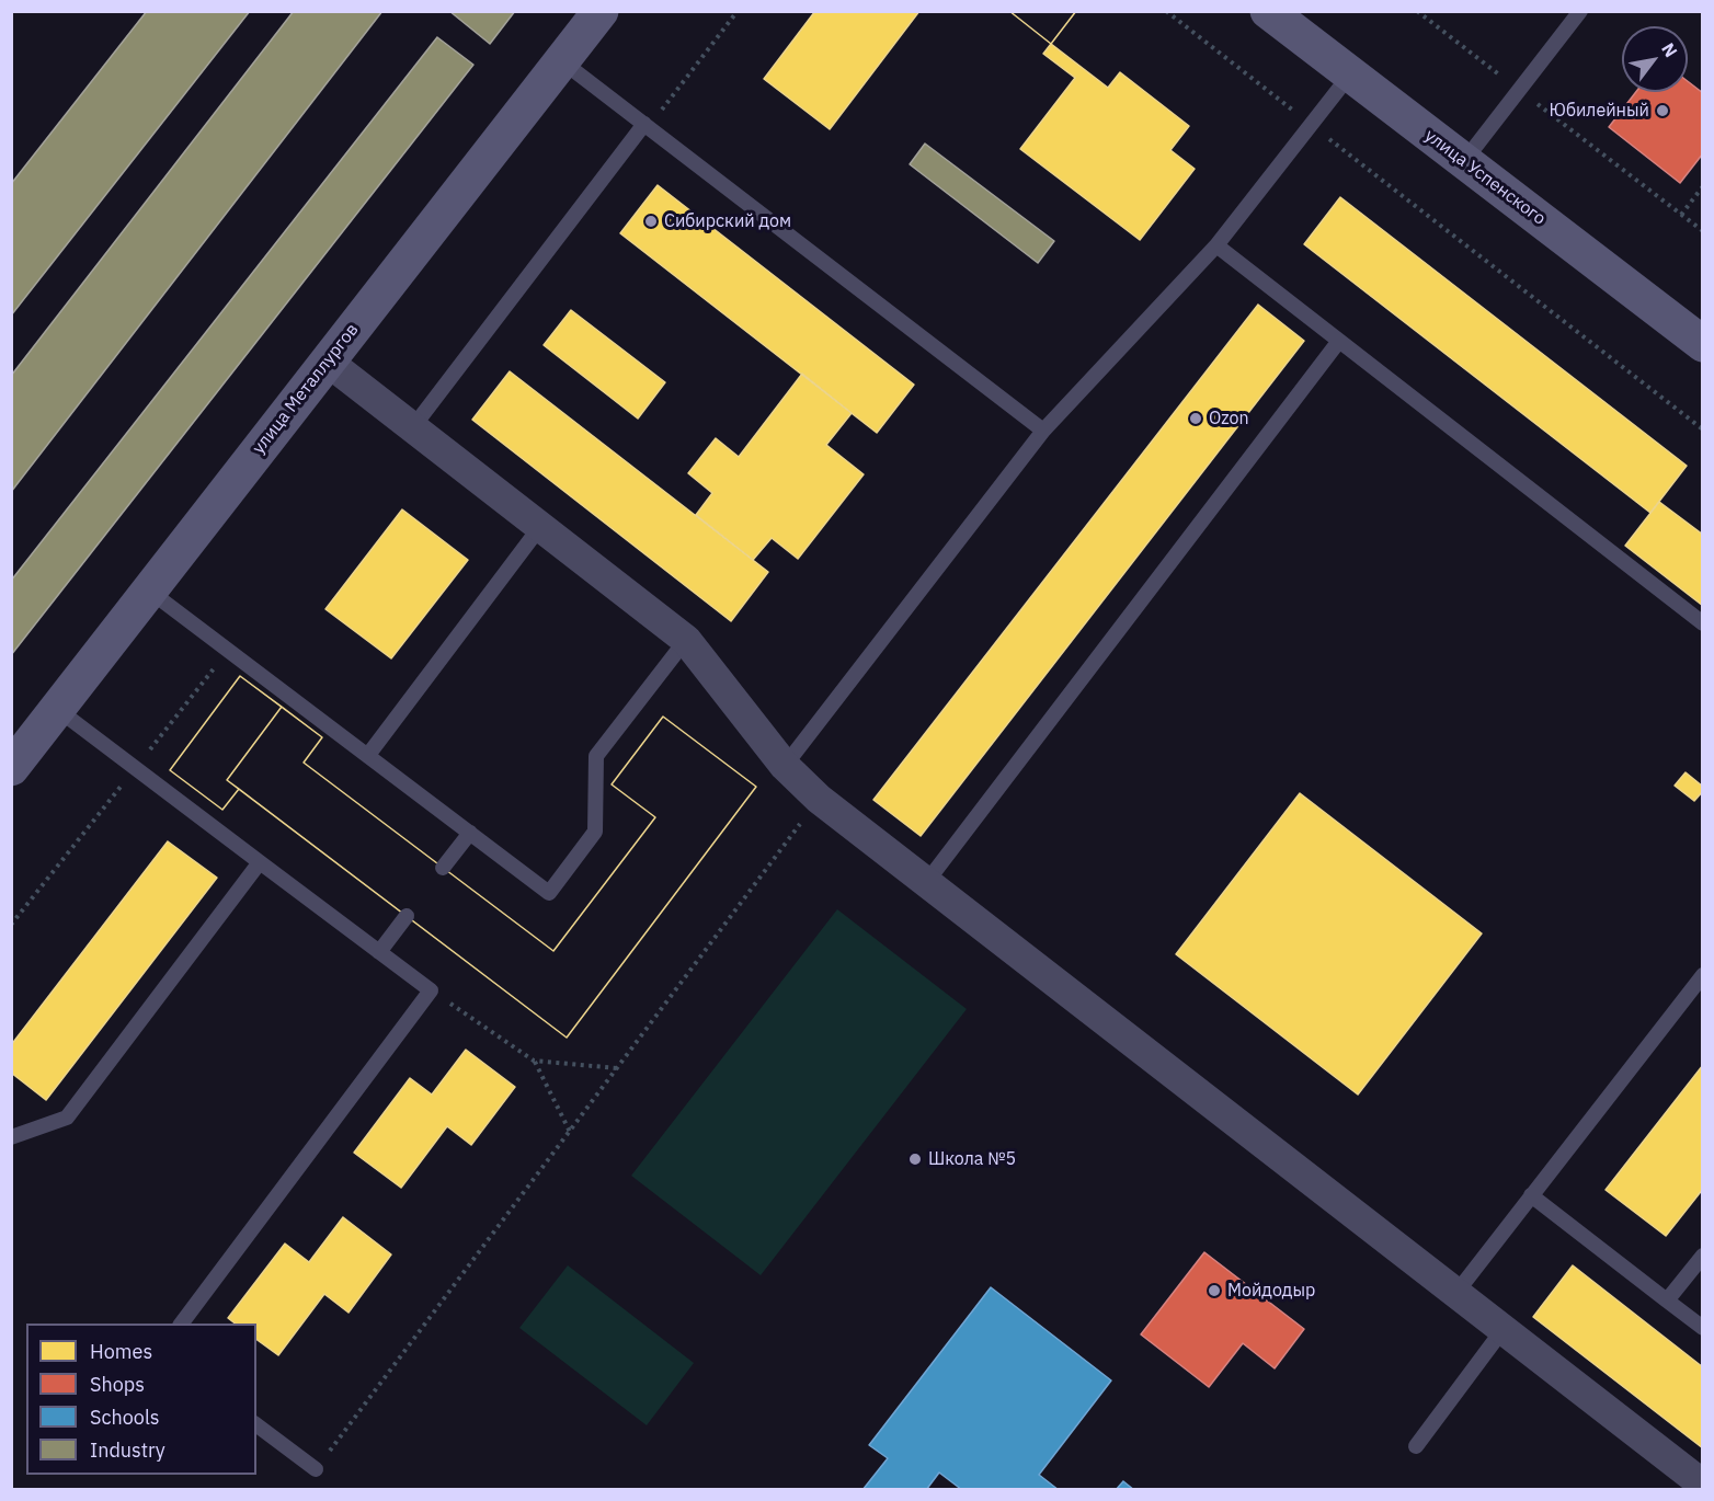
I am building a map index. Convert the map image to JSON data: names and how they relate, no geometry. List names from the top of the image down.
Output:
{
  "streets": {
    "street": ["улица Успенского", "улица Металлургов"]
  },
  "places": [
    "Юбилейный",
    "Сибирский дом",
    "Ozon",
    "Школа №5",
    "Мойдодыр"
  ],
  "legend": [
    "Homes",
    "Shops",
    "Schools",
    "Industry"
  ],
  "north": "top right"
}
